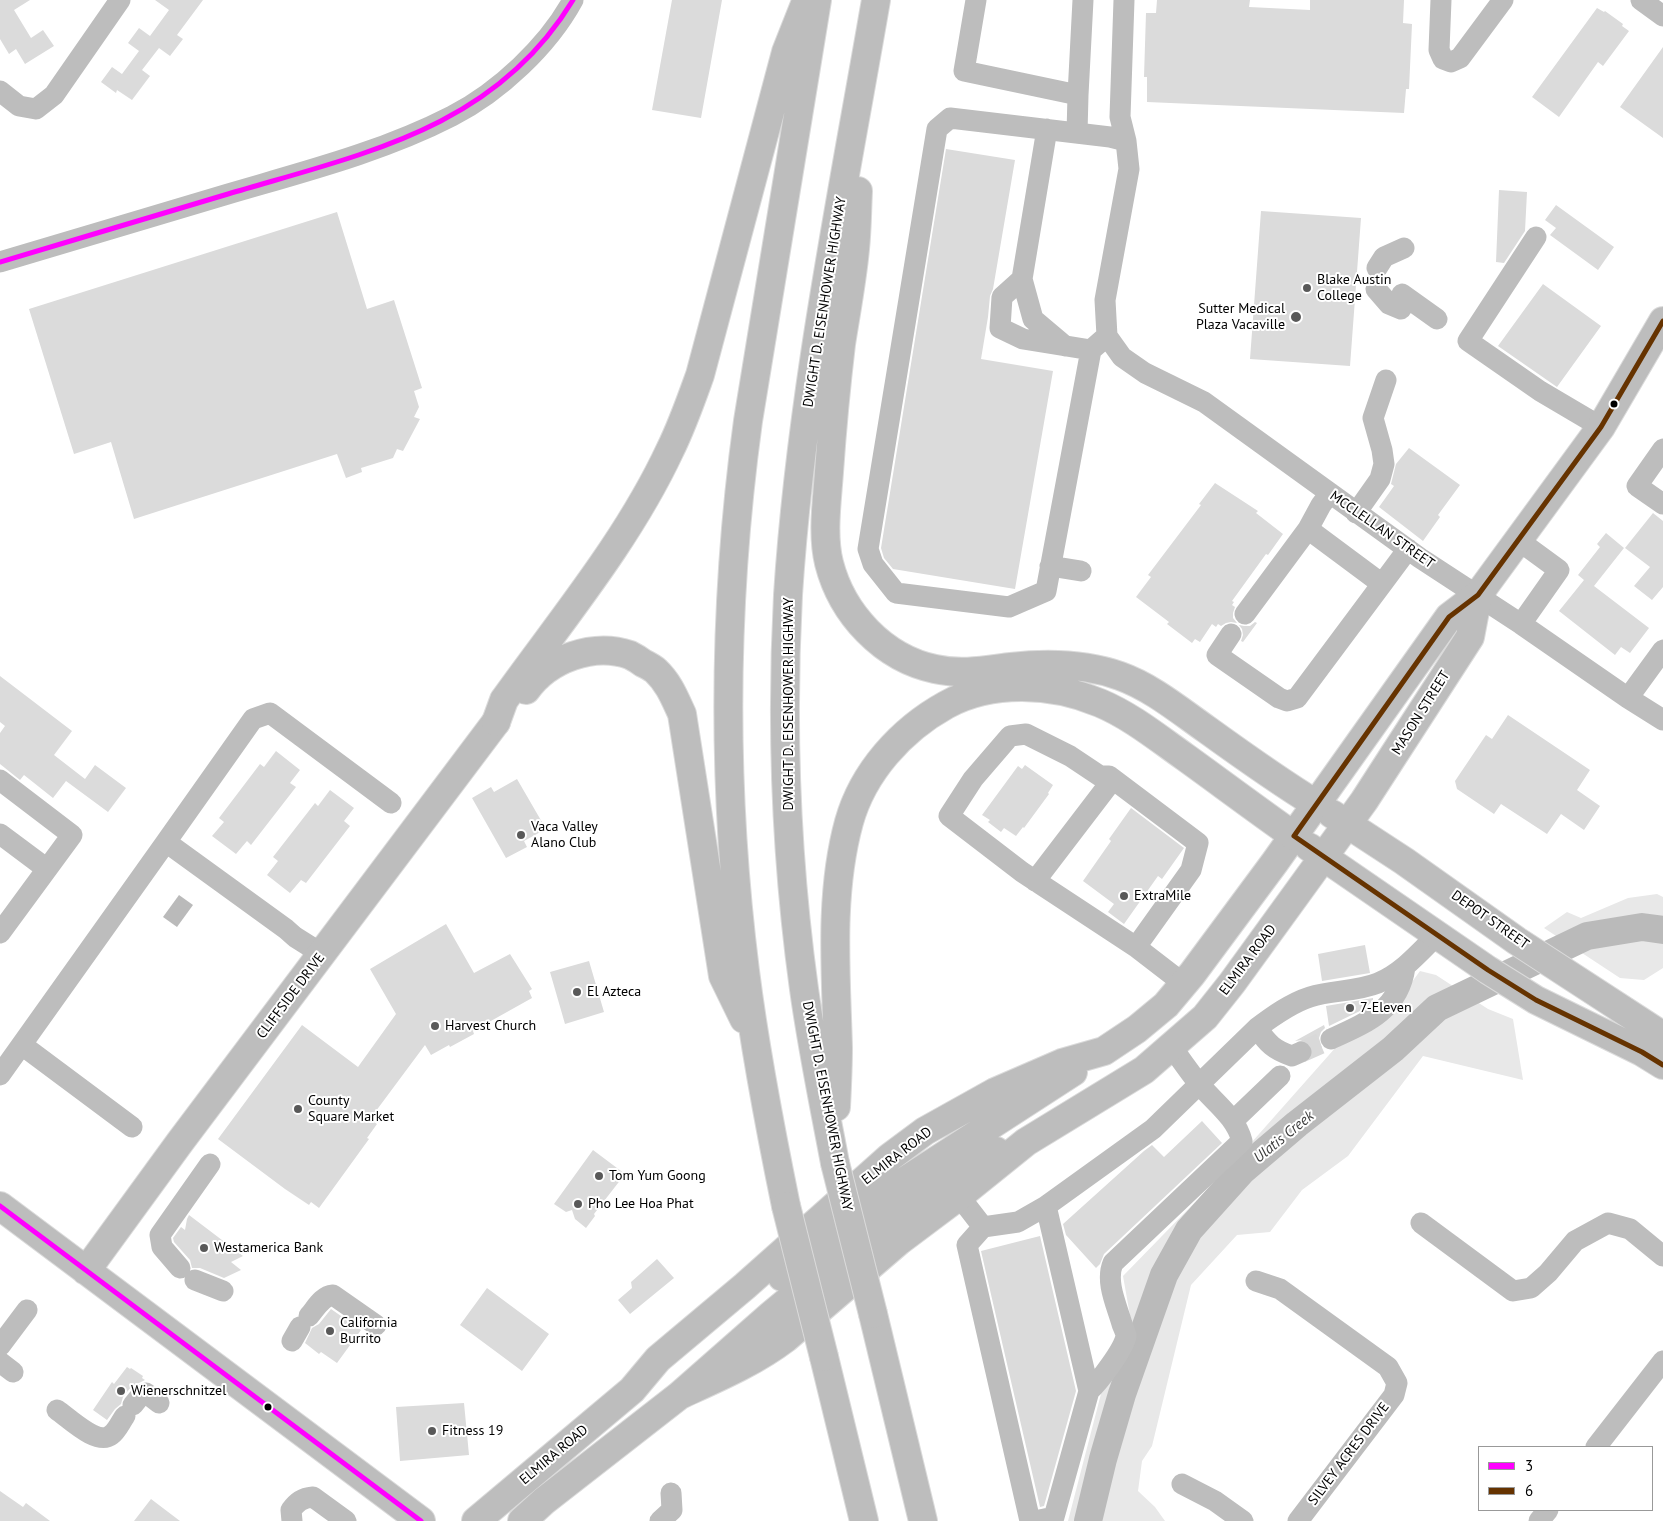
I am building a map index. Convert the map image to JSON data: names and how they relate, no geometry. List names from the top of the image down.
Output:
{
  "streets": {
    "main road": [
      "DWIGHT D. EISENHOWER HIGHWAY",
      "MASON STREET",
      "DEPOT STREET",
      "ELMIRA ROAD",
      "CLIFFSIDE DRIVE"
    ],
    "street": ["MCCLELLAN STREET", "SILVEY ACRES DRIVE"]
  },
  "crossings": [
    ["DWIGHT D. EISENHOWER HIGHWAY", "DEPOT STREET"],
    ["MCCLELLAN STREET", "MASON STREET"],
    ["MASON STREET", "DEPOT STREET"],
    ["MASON STREET", "ELMIRA ROAD"],
    ["DEPOT STREET", "ELMIRA ROAD"]
  ],
  "water": ["Ulatis Creek"],
  "places": [
    "Blake Austin College",
    "Sutter Medical Plaza Vacaville",
    "Vaca Valley Alano Club",
    "ExtraMile",
    "El Azteca",
    "7-Eleven",
    "Harvest Church",
    "County Square Market",
    "Tom Yum Goong",
    "Pho Lee Hoa Phat",
    "Westamerica Bank",
    "California Burrito",
    "Wienerschnitzel",
    "Fitness 19"
  ],
  "lines": ["transit line 3", "transit line 6"],
  "legend": ["3", "6"]
}
